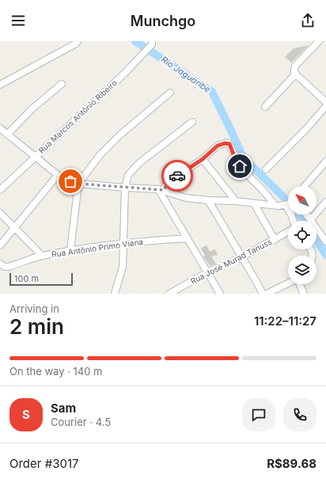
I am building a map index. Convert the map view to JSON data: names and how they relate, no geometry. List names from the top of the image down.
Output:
{
  "streets": {
    "street": ["Rua Marcos Antônio Ribeiro", "Rua Antônio Primo Viana", "Rua José Murad Tanuss"]
  },
  "water": ["Rio Jaguaribe"],
  "scale_bar": "100 m",
  "north": "top left",
  "page": {
    "header": "Munchgo",
    "scale": "100 m",
    "heading": ["2 min", "Arriving in", "11:22–11:27"],
    "panel": [
      "Sam",
      "Courier · 4.5",
      "Order #3017",
      "R$89.68"
    ],
    "bar": "On the way · 140 m",
    "round": "S"
  }
}
